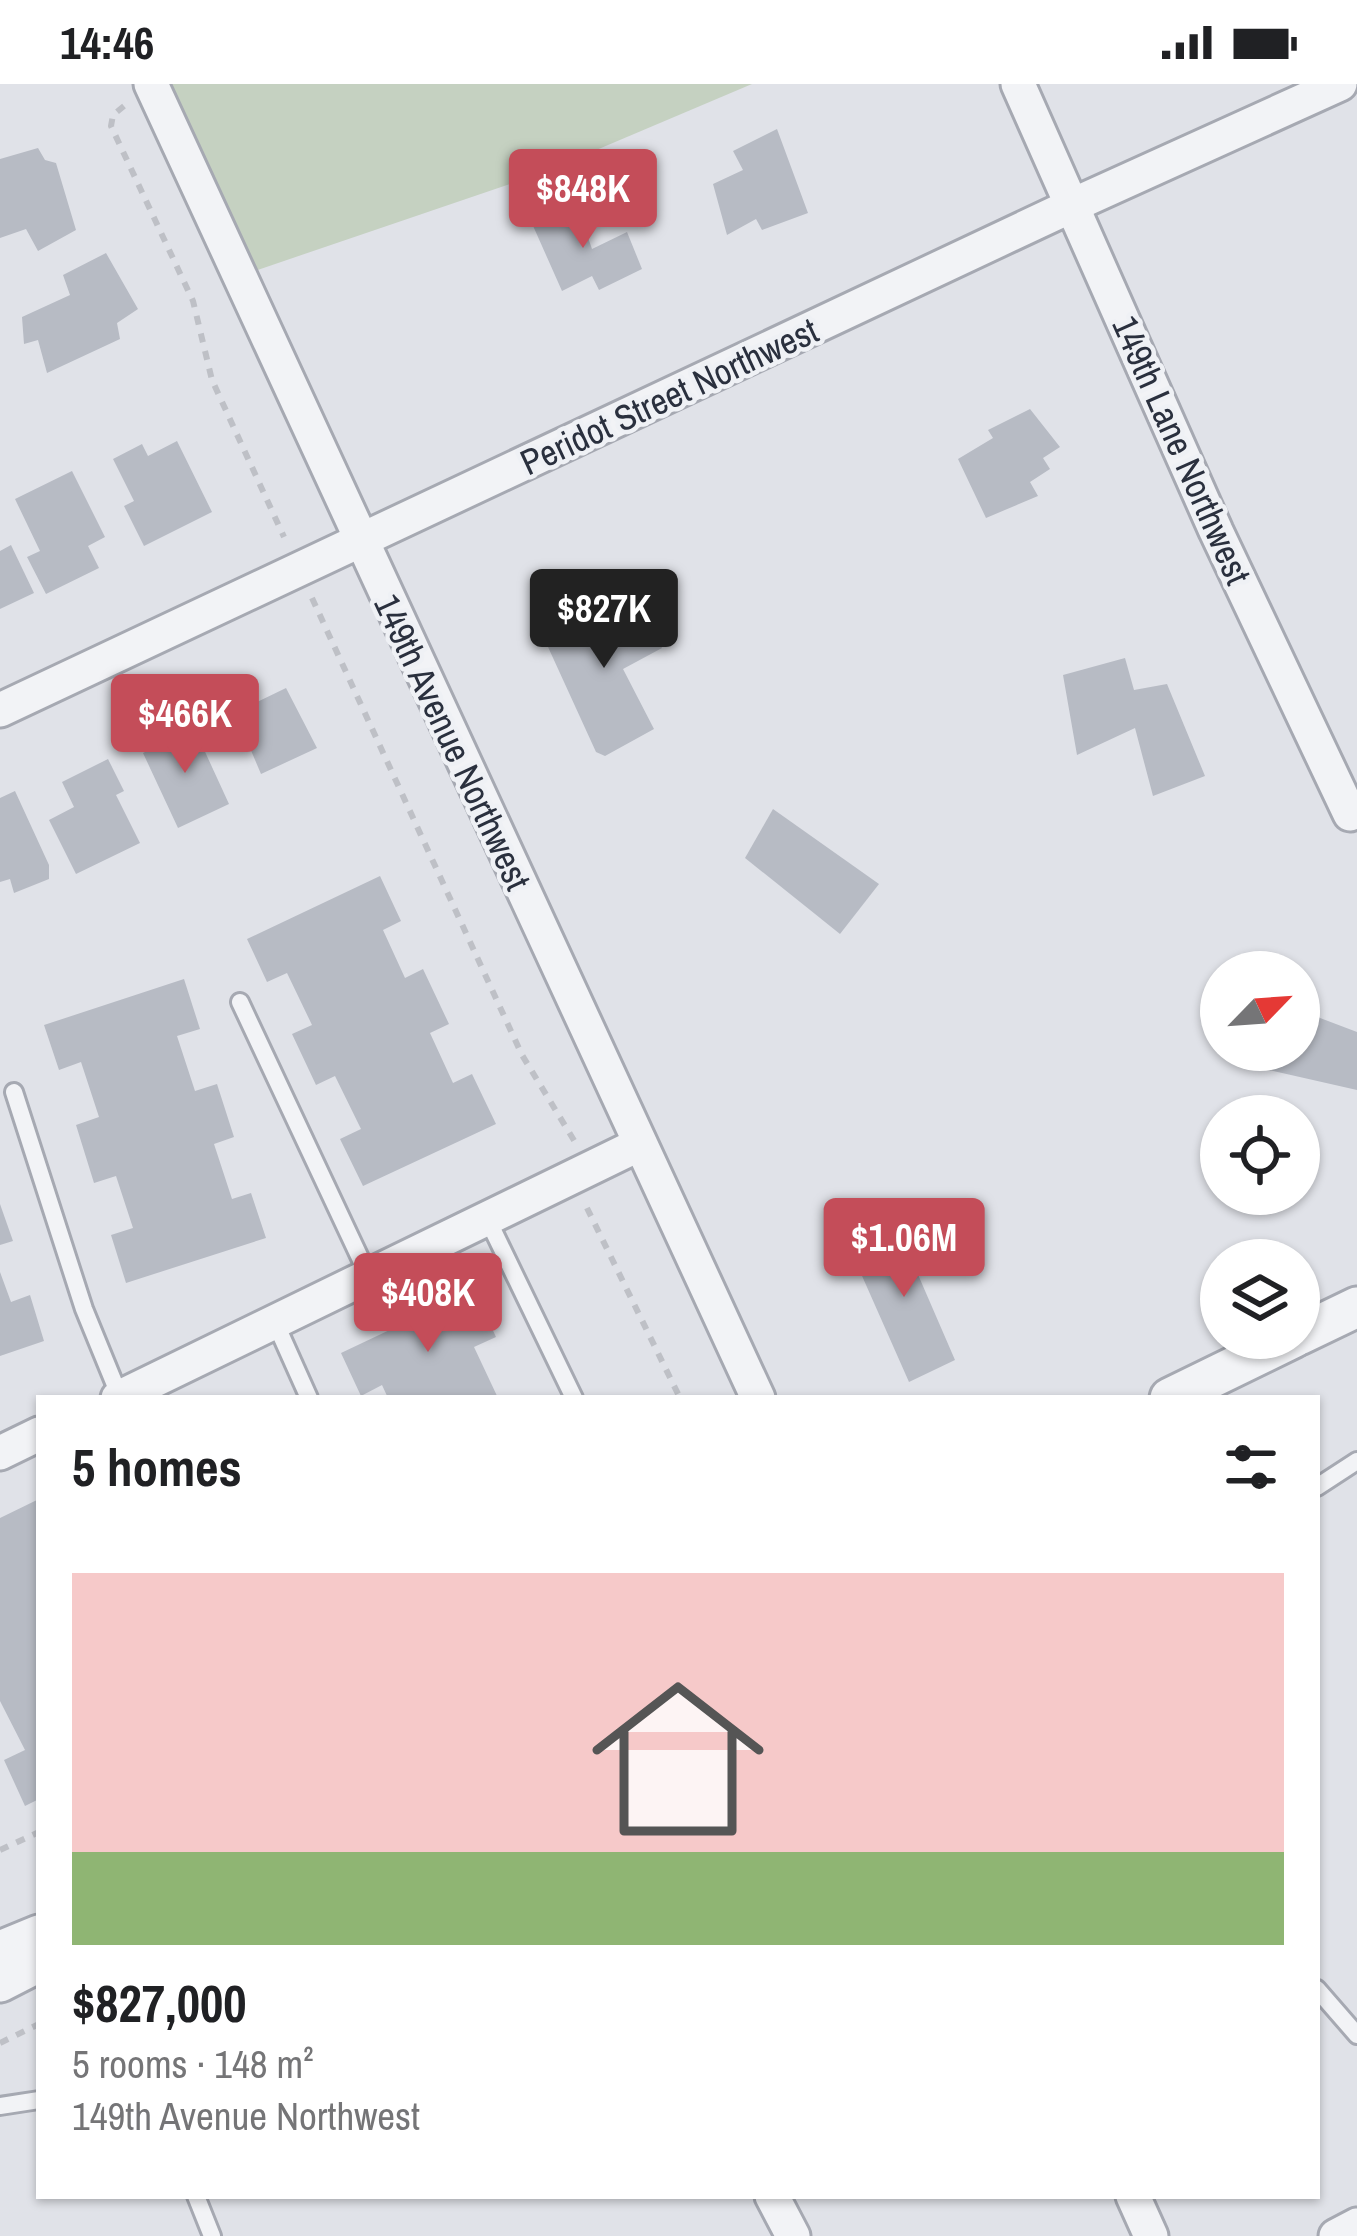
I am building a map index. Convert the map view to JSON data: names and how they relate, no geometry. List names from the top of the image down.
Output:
{
  "streets": {
    "street": ["Peridot Street Northwest", "149th Lane Northwest", "149th Avenue Northwest"]
  },
  "crossings": [
    ["Peridot Street Northwest", "149th Lane Northwest"],
    ["Peridot Street Northwest", "149th Avenue Northwest"]
  ],
  "north": "top right",
  "page": {
    "status": "14:46",
    "price": [
      "$848K",
      "$827K",
      "$466K",
      "$1.06M",
      "$408K"
    ],
    "heading": "5 homes",
    "list": [
      {
        "name": "$827,000",
        "note": "5 rooms · 148 m² · 149th Avenue Northwest"
      }
    ]
  }
}
